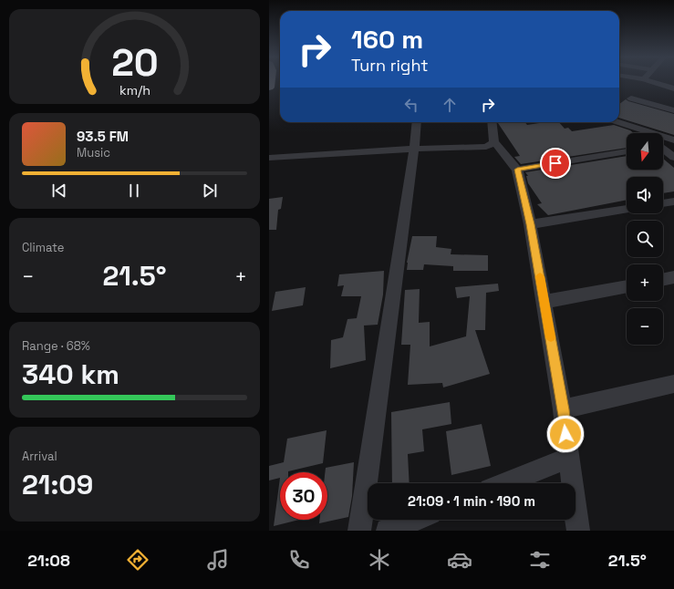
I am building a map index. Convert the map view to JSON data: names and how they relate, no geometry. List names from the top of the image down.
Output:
{
  "north": "bottom",
  "page": {
    "turn": ["160 m", "Turn right"],
    "song": ["93.5 FM", "Music"],
    "map_buttons": ["+", "−"],
    "tile": [
      "Climate",
      ["Range · 68%", "340 km"],
      ["Arrival", "21:09"]
    ],
    "heat": ["−", "21.5°", "+"],
    "limit": "30",
    "trip": "21:09 · 1 min · 190 m",
    "tabs": ["21:08", "21.5°"],
    "gauge": ["20", "km/h"]
  }
}
